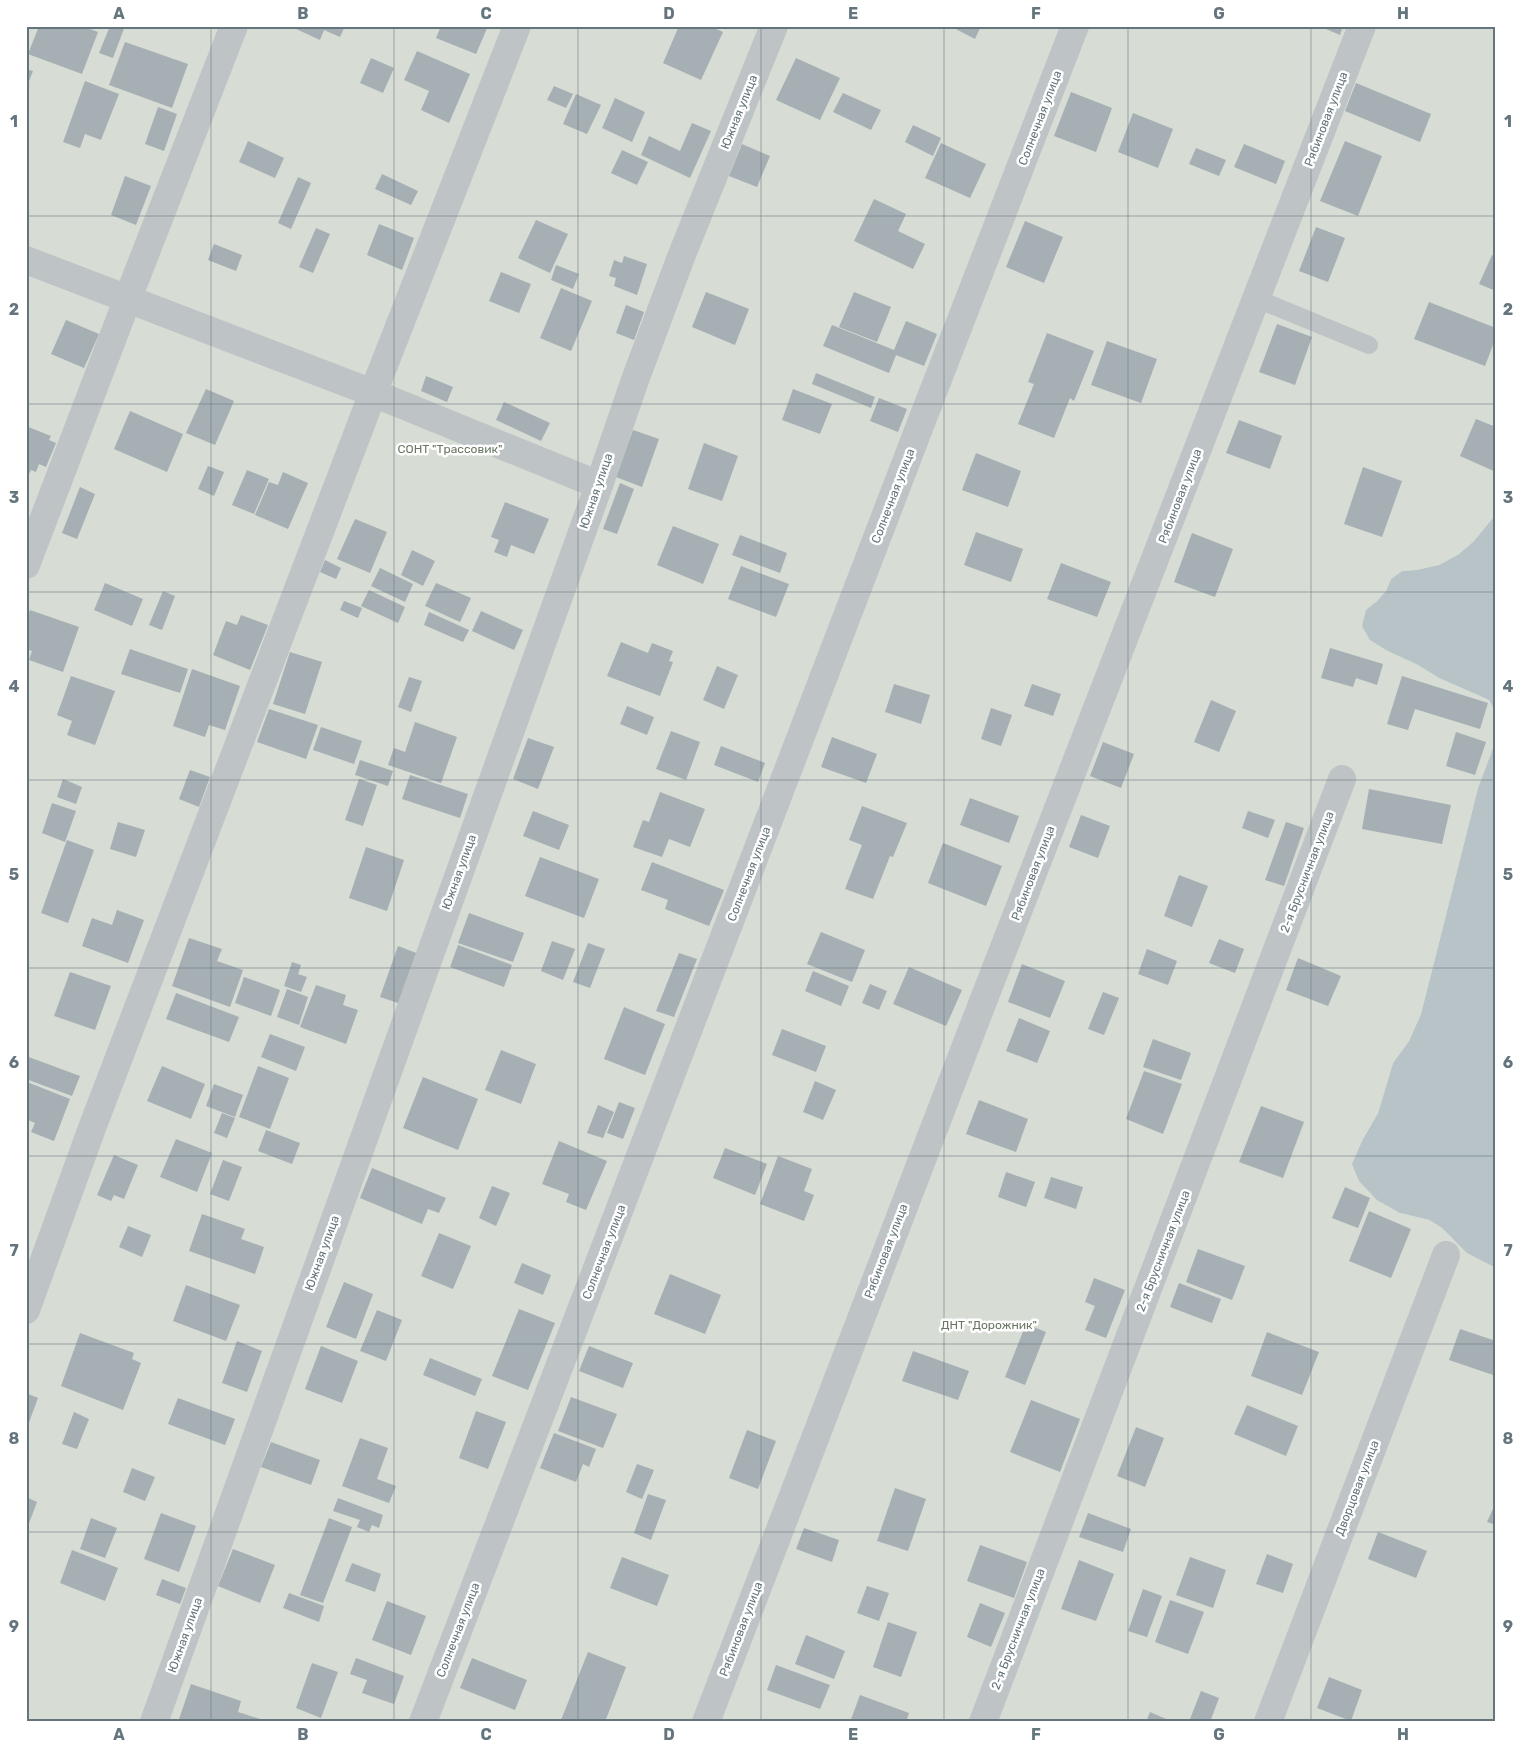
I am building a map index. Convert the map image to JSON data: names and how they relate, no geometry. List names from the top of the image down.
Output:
{
  "streets": {
    "street": [
      "Южная улица",
      "Солнечная улица",
      "Рябиновая улица",
      "2-я Брусничная улица",
      "Дворцовая улица"
    ]
  },
  "parks": ["СОНТ \"Трассовик\"", "ДНТ \"Дорожник\""],
  "grid": {
    "columns": [
      "A",
      "B",
      "C",
      "D",
      "E",
      "F",
      "G",
      "H"
    ],
    "rows": [
      "1",
      "2",
      "3",
      "4",
      "5",
      "6",
      "7",
      "8",
      "9"
    ]
  }
}
